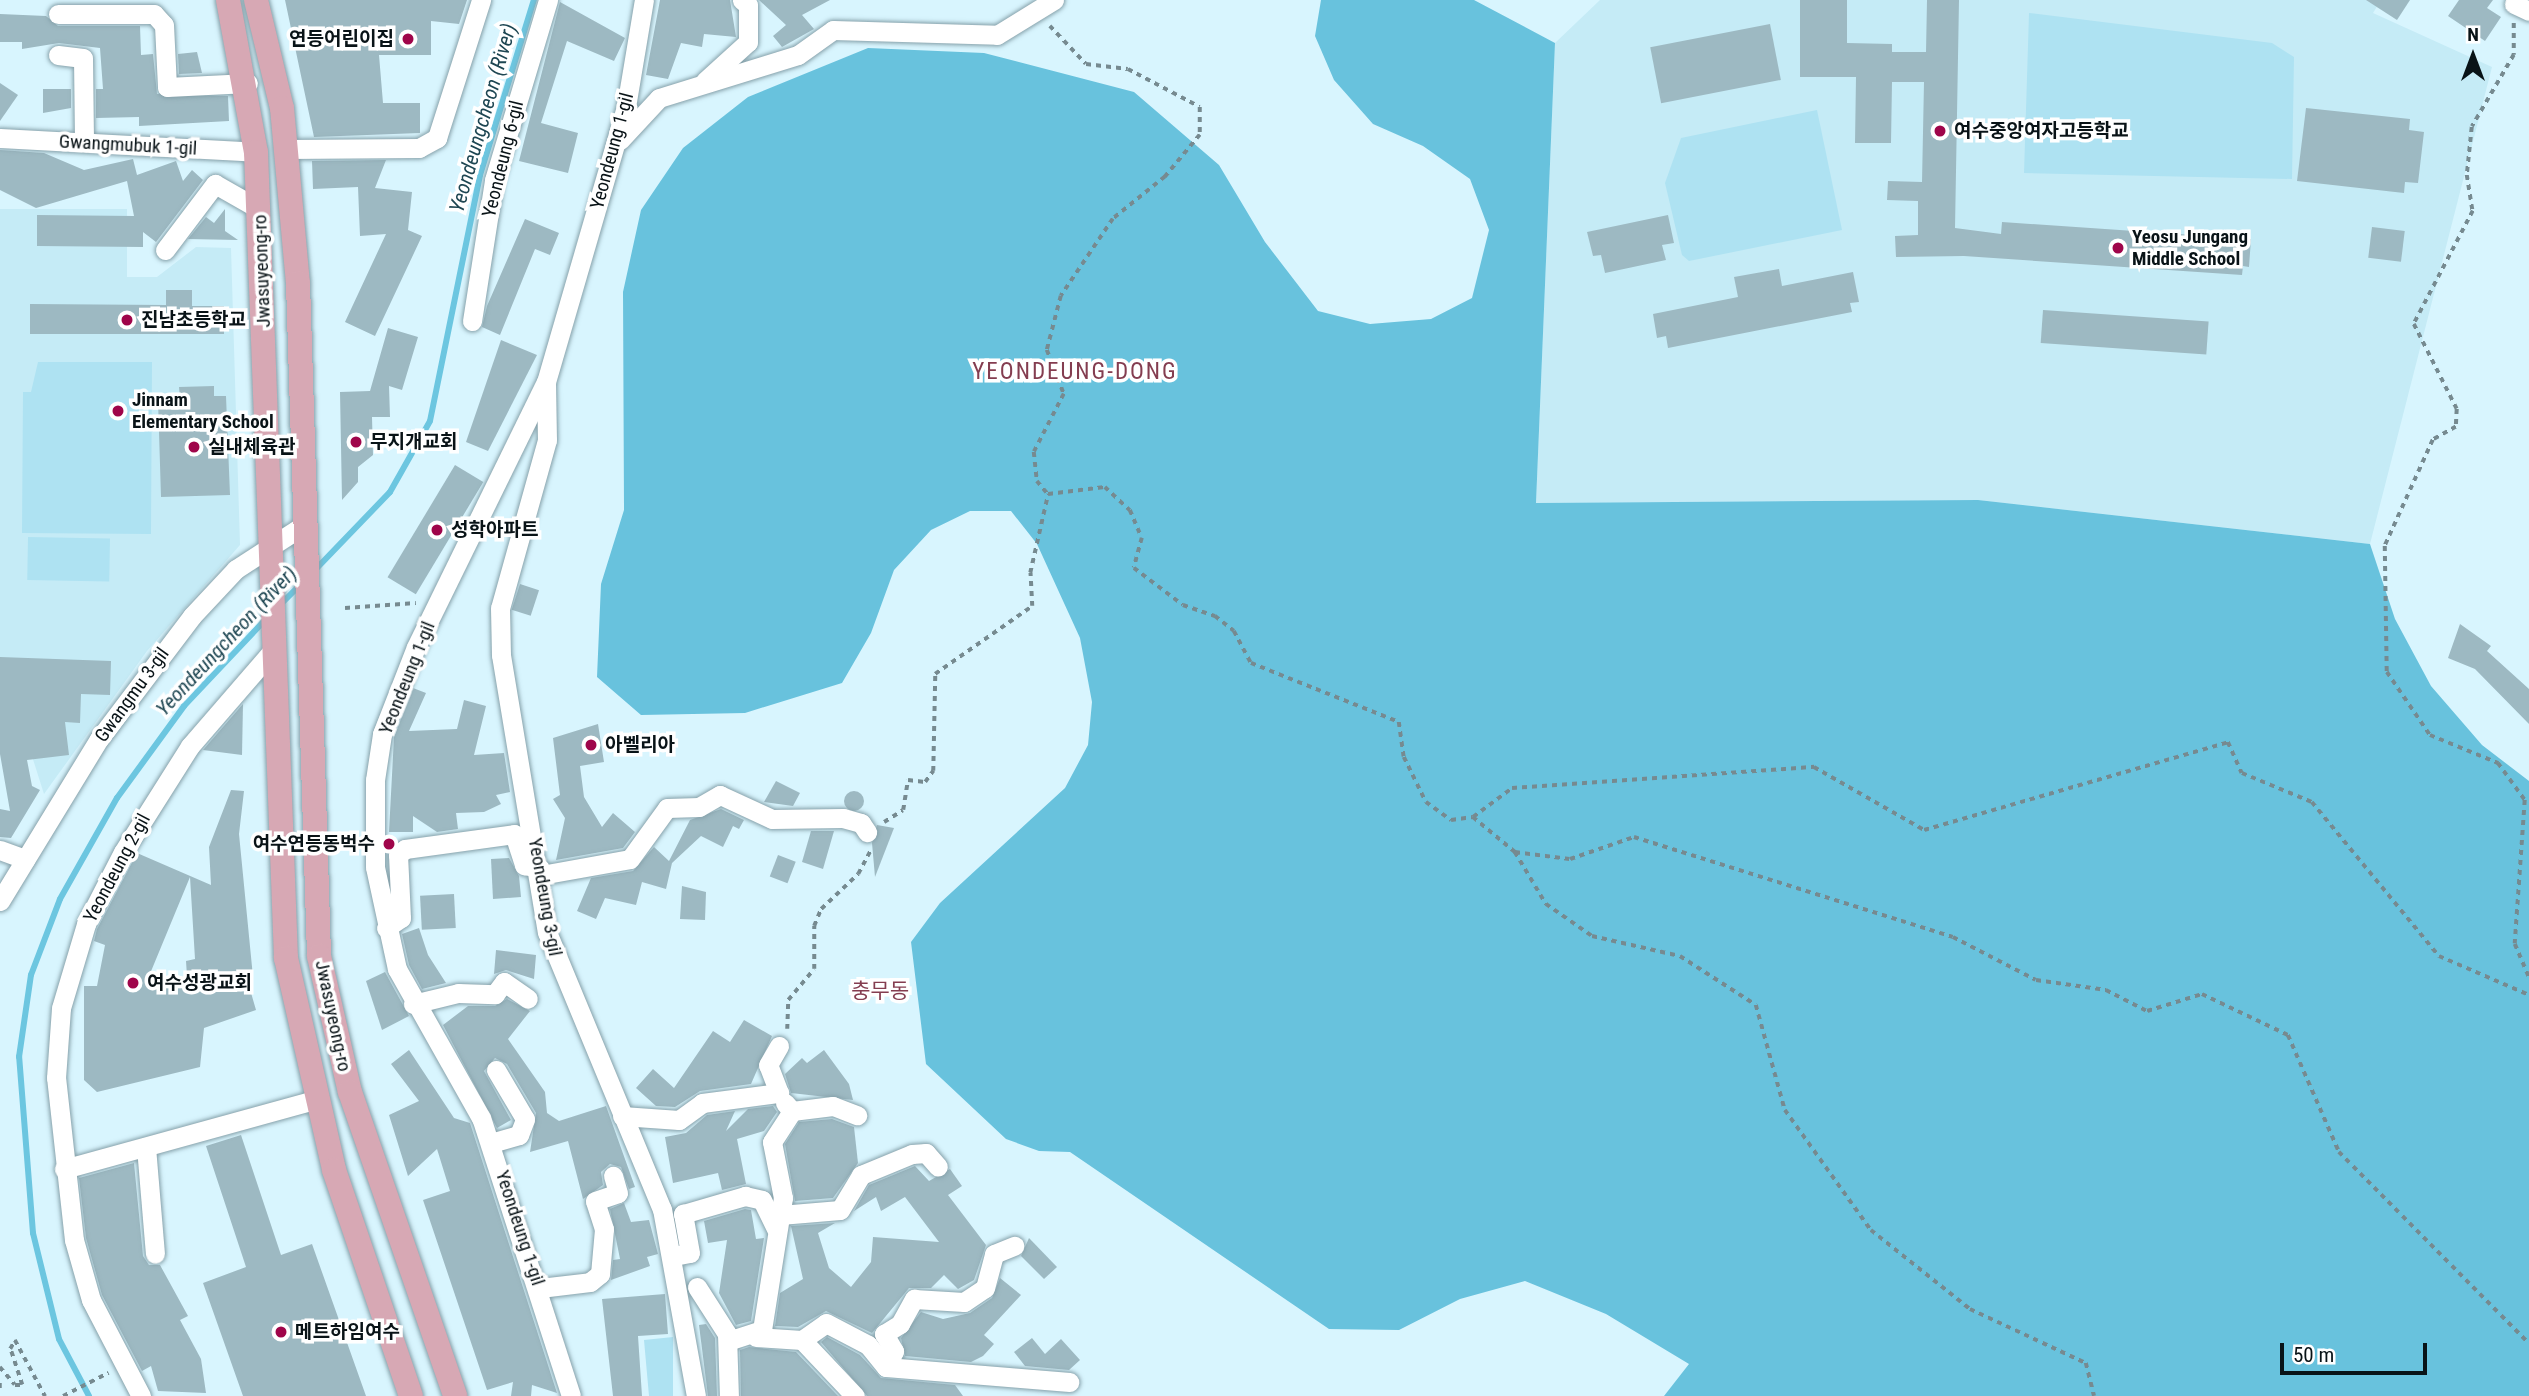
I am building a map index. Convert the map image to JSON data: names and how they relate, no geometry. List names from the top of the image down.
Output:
{
  "streets": {
    "main road": ["Jwasuyeong-ro"],
    "street": [
      "Gwangmubuk 1-gil",
      "Yeondeung 1-gil",
      "Yeondeung 6-gil",
      "Gwangmu 3-gil",
      "Yeondeung 2-gil",
      "Yeondeung 3-gil"
    ]
  },
  "crossings": [
    ["Gwangmubuk 1-gil", "Jwasuyeong-ro"],
    ["Yeondeung 1-gil", "Yeondeung 3-gil"],
    ["Jwasuyeong-ro", "Gwangmu 3-gil"],
    ["Jwasuyeong-ro", "Yeondeung 2-gil"]
  ],
  "districts": ["YEONDEUNG-DONG", "충무동"],
  "water": ["Yeondeungcheon (River)"],
  "places": [
    "연등어린이집",
    "여수중앙여자고등학교",
    "Yeosu Jungang Middle School",
    "진남초등학교",
    "Jinnam Elementary School",
    "무지개교회",
    "실내체육관",
    "성학아파트",
    "아벨리아",
    "여수연등동벅수",
    "여수성광교회",
    "메트하임여수"
  ],
  "scale_bar": "50 m",
  "north": "top"
}
